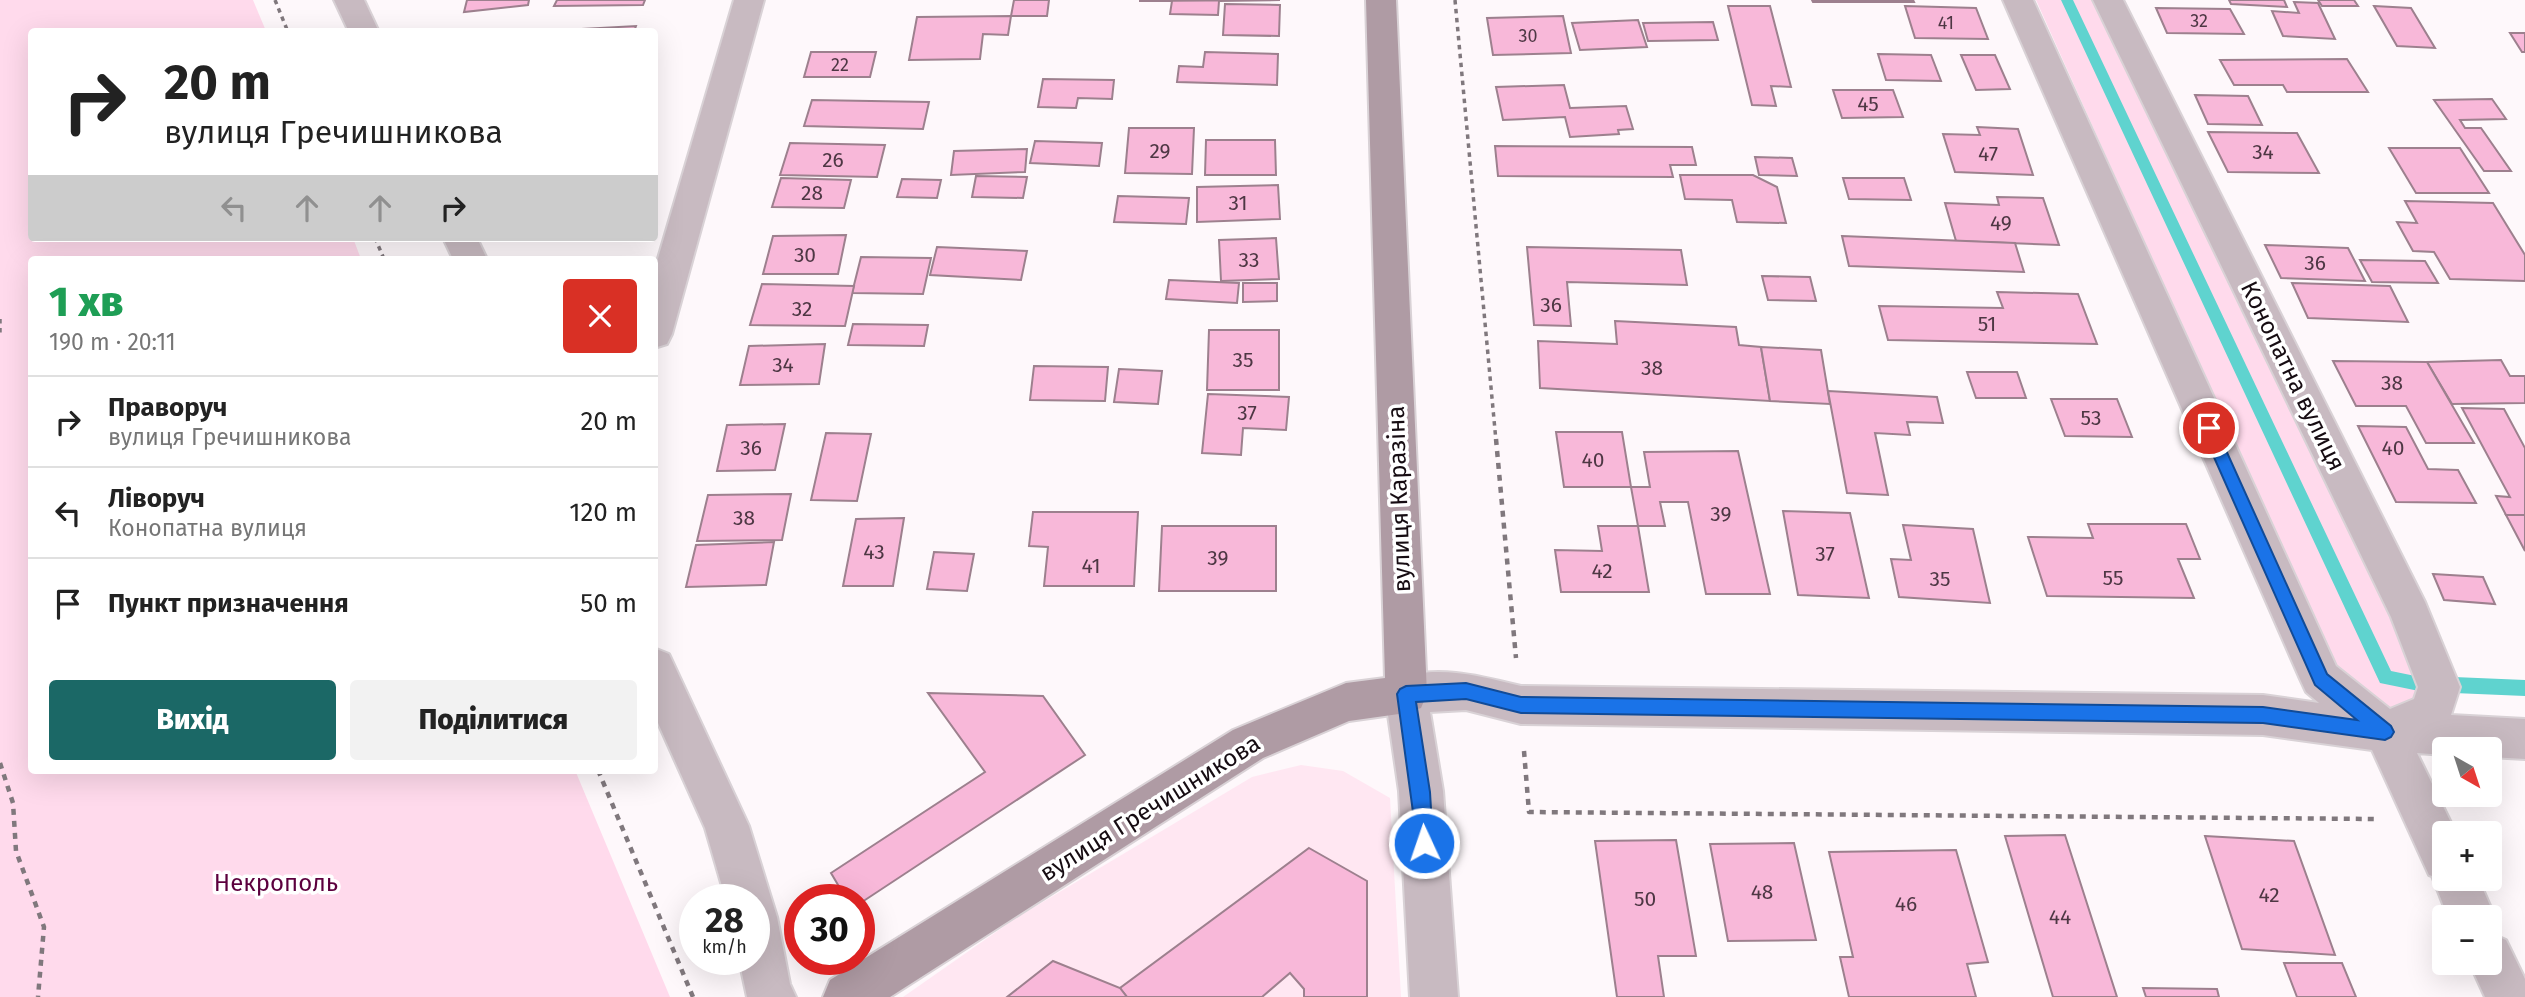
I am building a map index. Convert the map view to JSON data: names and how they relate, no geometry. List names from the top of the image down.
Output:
{
  "streets": {
    "main road": ["вулиця Каразіна", "вулиця Гречишникова"],
    "street": ["Конопатна вулиця"]
  },
  "crossings": [
    ["Конопатна вулиця", "вулиця Гречишникова"],
    ["вулиця Каразіна", "вулиця Гречишникова"]
  ],
  "parks": ["Некрополь"],
  "house_numbers": [
    "32",
    "41",
    "30",
    "22",
    "45",
    "29",
    "34",
    "47",
    "26",
    "28",
    "31",
    "49",
    "30",
    "33",
    "36",
    "36",
    "32",
    "51",
    "35",
    "34",
    "38",
    "38",
    "37",
    "53",
    "36",
    "40",
    "40",
    "39",
    "38",
    "43",
    "37",
    "39",
    "41",
    "42",
    "55",
    "35",
    "48",
    "42",
    "50",
    "46",
    "44"
  ],
  "north": "bottom right",
  "page": {
    "turn": ["20 m", "вулиця Гречишникова"],
    "heading": ["1 хв", "190 m · 20:11"],
    "list": [
      {
        "name": "Праворуч",
        "note": "вулиця Гречишникова",
        "value": "20 m"
      },
      {
        "name": "Ліворуч",
        "note": "Конопатна вулиця",
        "value": "120 m"
      },
      {
        "name": "Пункт призначення",
        "value": "50 m"
      }
    ],
    "buttons": ["Вихід", "Поділитися"],
    "map_buttons": ["+", "−"],
    "speed": "28 km/h",
    "limit": "30"
  }
}
